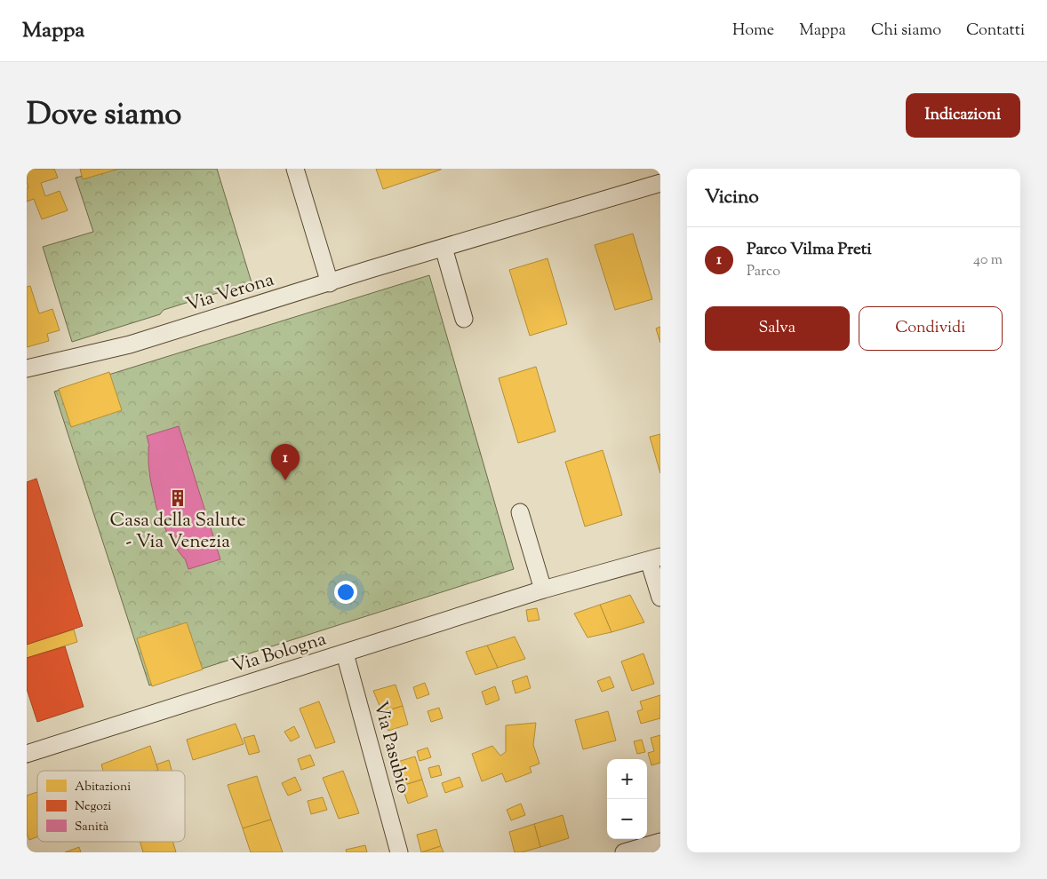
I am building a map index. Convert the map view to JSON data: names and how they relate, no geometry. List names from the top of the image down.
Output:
{
  "streets": {
    "street": ["Via Verona", "Via Bologna", "Via Pasubio"]
  },
  "crossings": [
    ["Via Bologna", "Via Pasubio"]
  ],
  "places": {
    "building": ["Casa della Salute - Via Venezia"]
  },
  "legend": ["Abitazioni", "Negozi", "Sanità"],
  "page": {
    "header": "Mappa",
    "nav": [
      "Home",
      "Mappa",
      "Chi siamo",
      "Contatti"
    ],
    "title": "Dove siamo",
    "buttons": [
      "Indicazioni",
      ["Salva", "Condividi"]
    ],
    "heading": "Vicino",
    "list": [
      {
        "mark": "1",
        "name": "Parco Vilma Preti",
        "note": "Parco",
        "value": "40 m"
      }
    ],
    "pins": "1",
    "map_buttons": ["+", "−"]
  }
}
